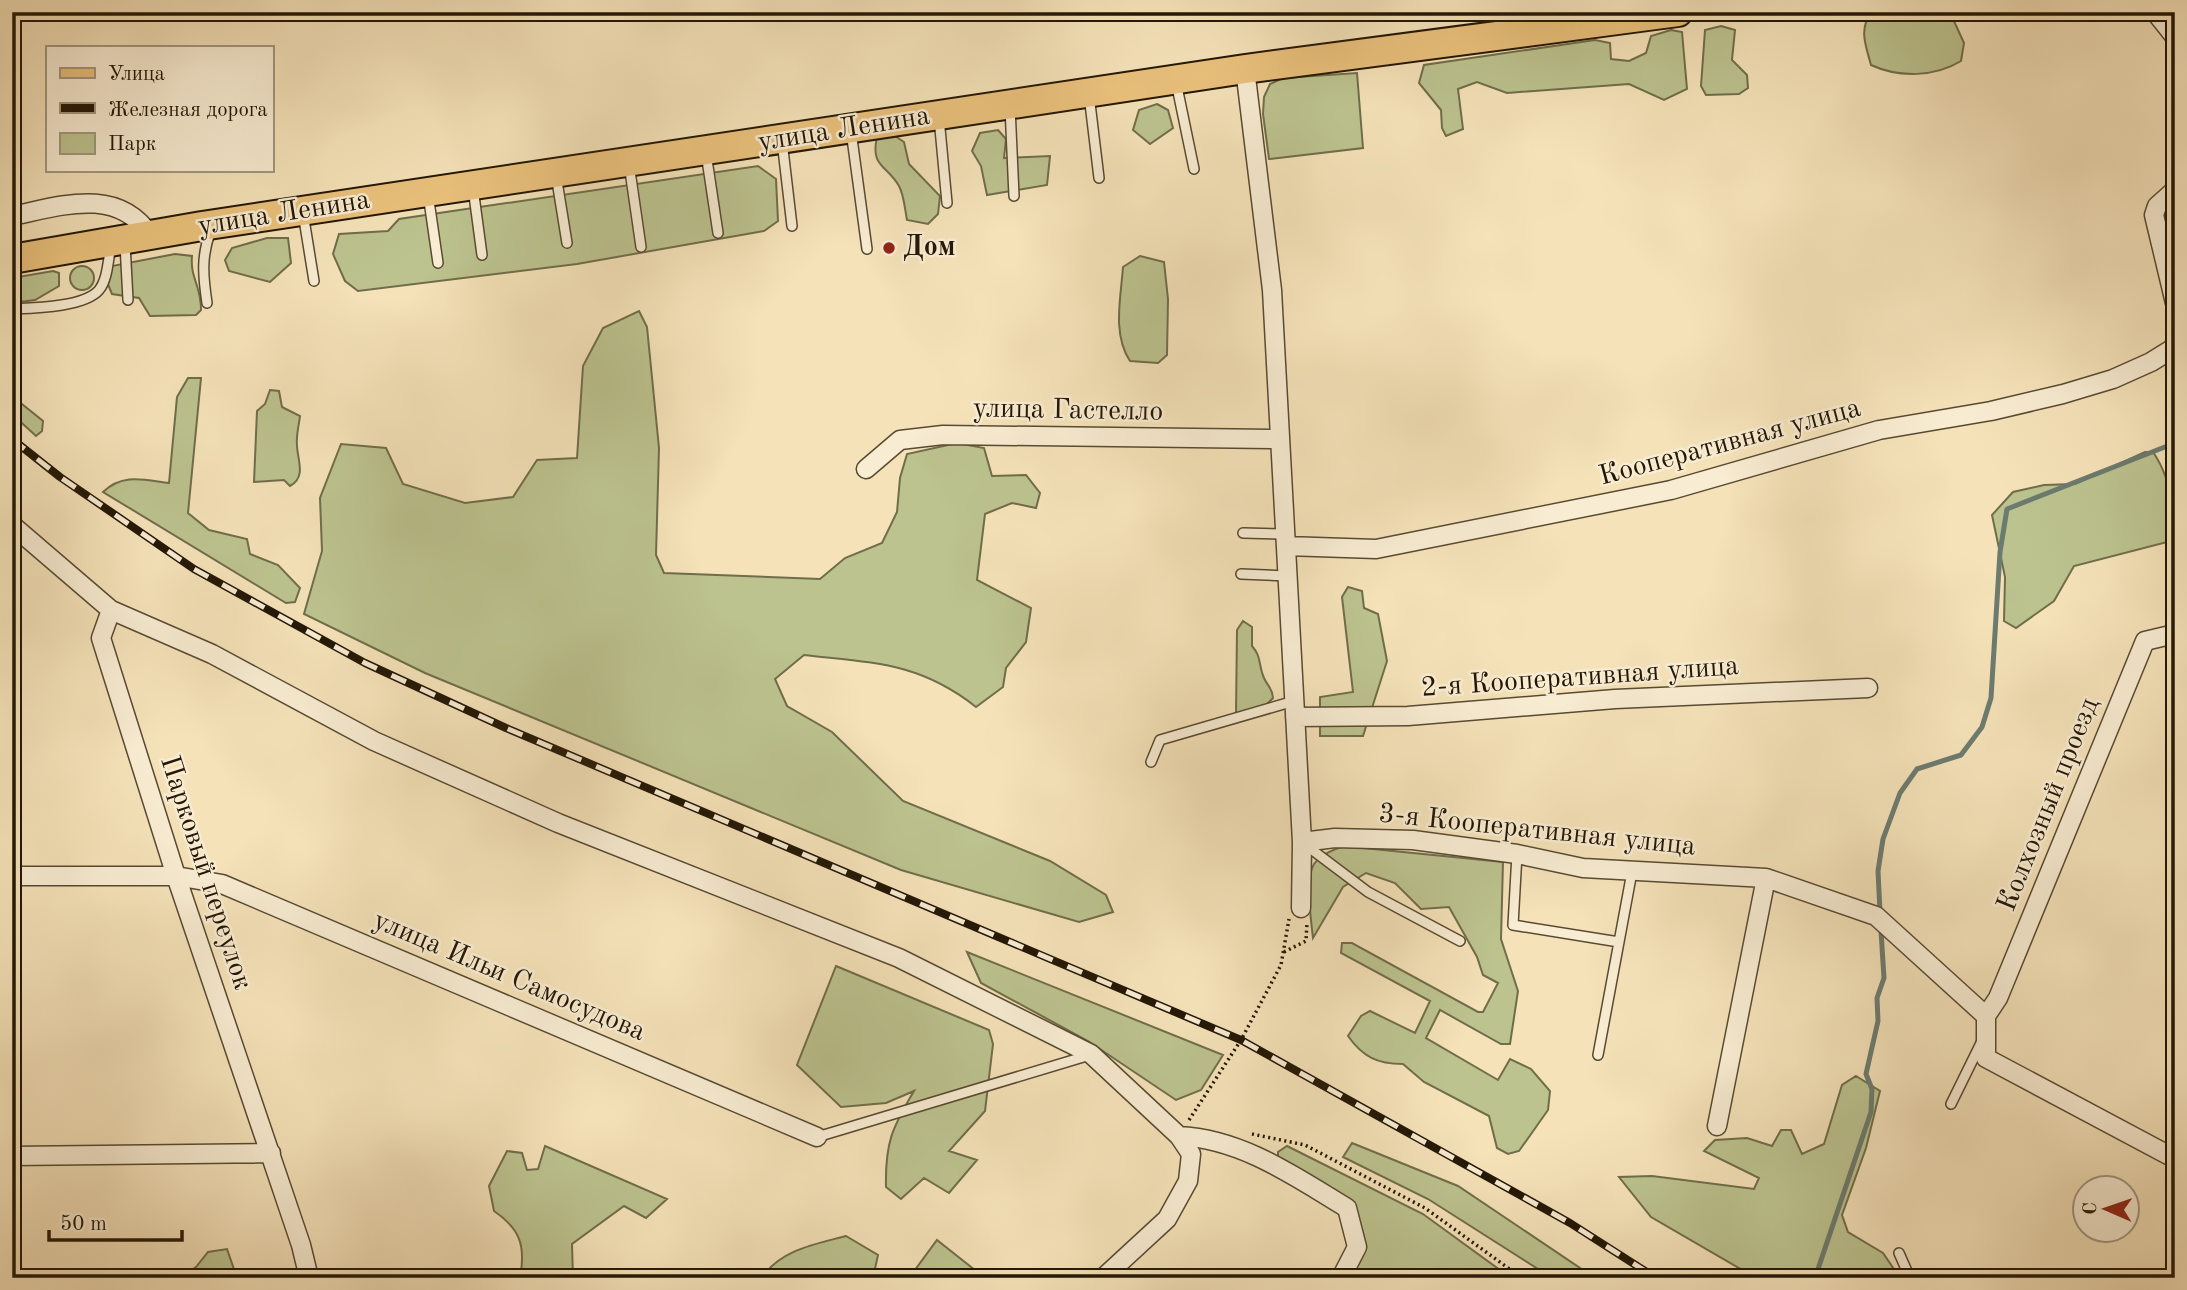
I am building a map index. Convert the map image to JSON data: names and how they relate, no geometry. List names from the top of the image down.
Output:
{
  "streets": {
    "main road": ["улица Ленина"],
    "street": [
      "улица Гастелло",
      "Кооперативная улица",
      "2-я Кооперативная улица",
      "Колхозный проезд",
      "3-я Кооперативная улица",
      "Парковый переулок",
      "улица Ильи Самосудова"
    ]
  },
  "crossings": [
    ["Колхозный проезд", "3-я Кооперативная улица"],
    ["Парковый переулок", "улица Ильи Самосудова"]
  ],
  "places": ["Дом"],
  "legend": ["Улица", "Железная дорога", "Парк"],
  "scale_bar": "50 m",
  "north": "left"
}
